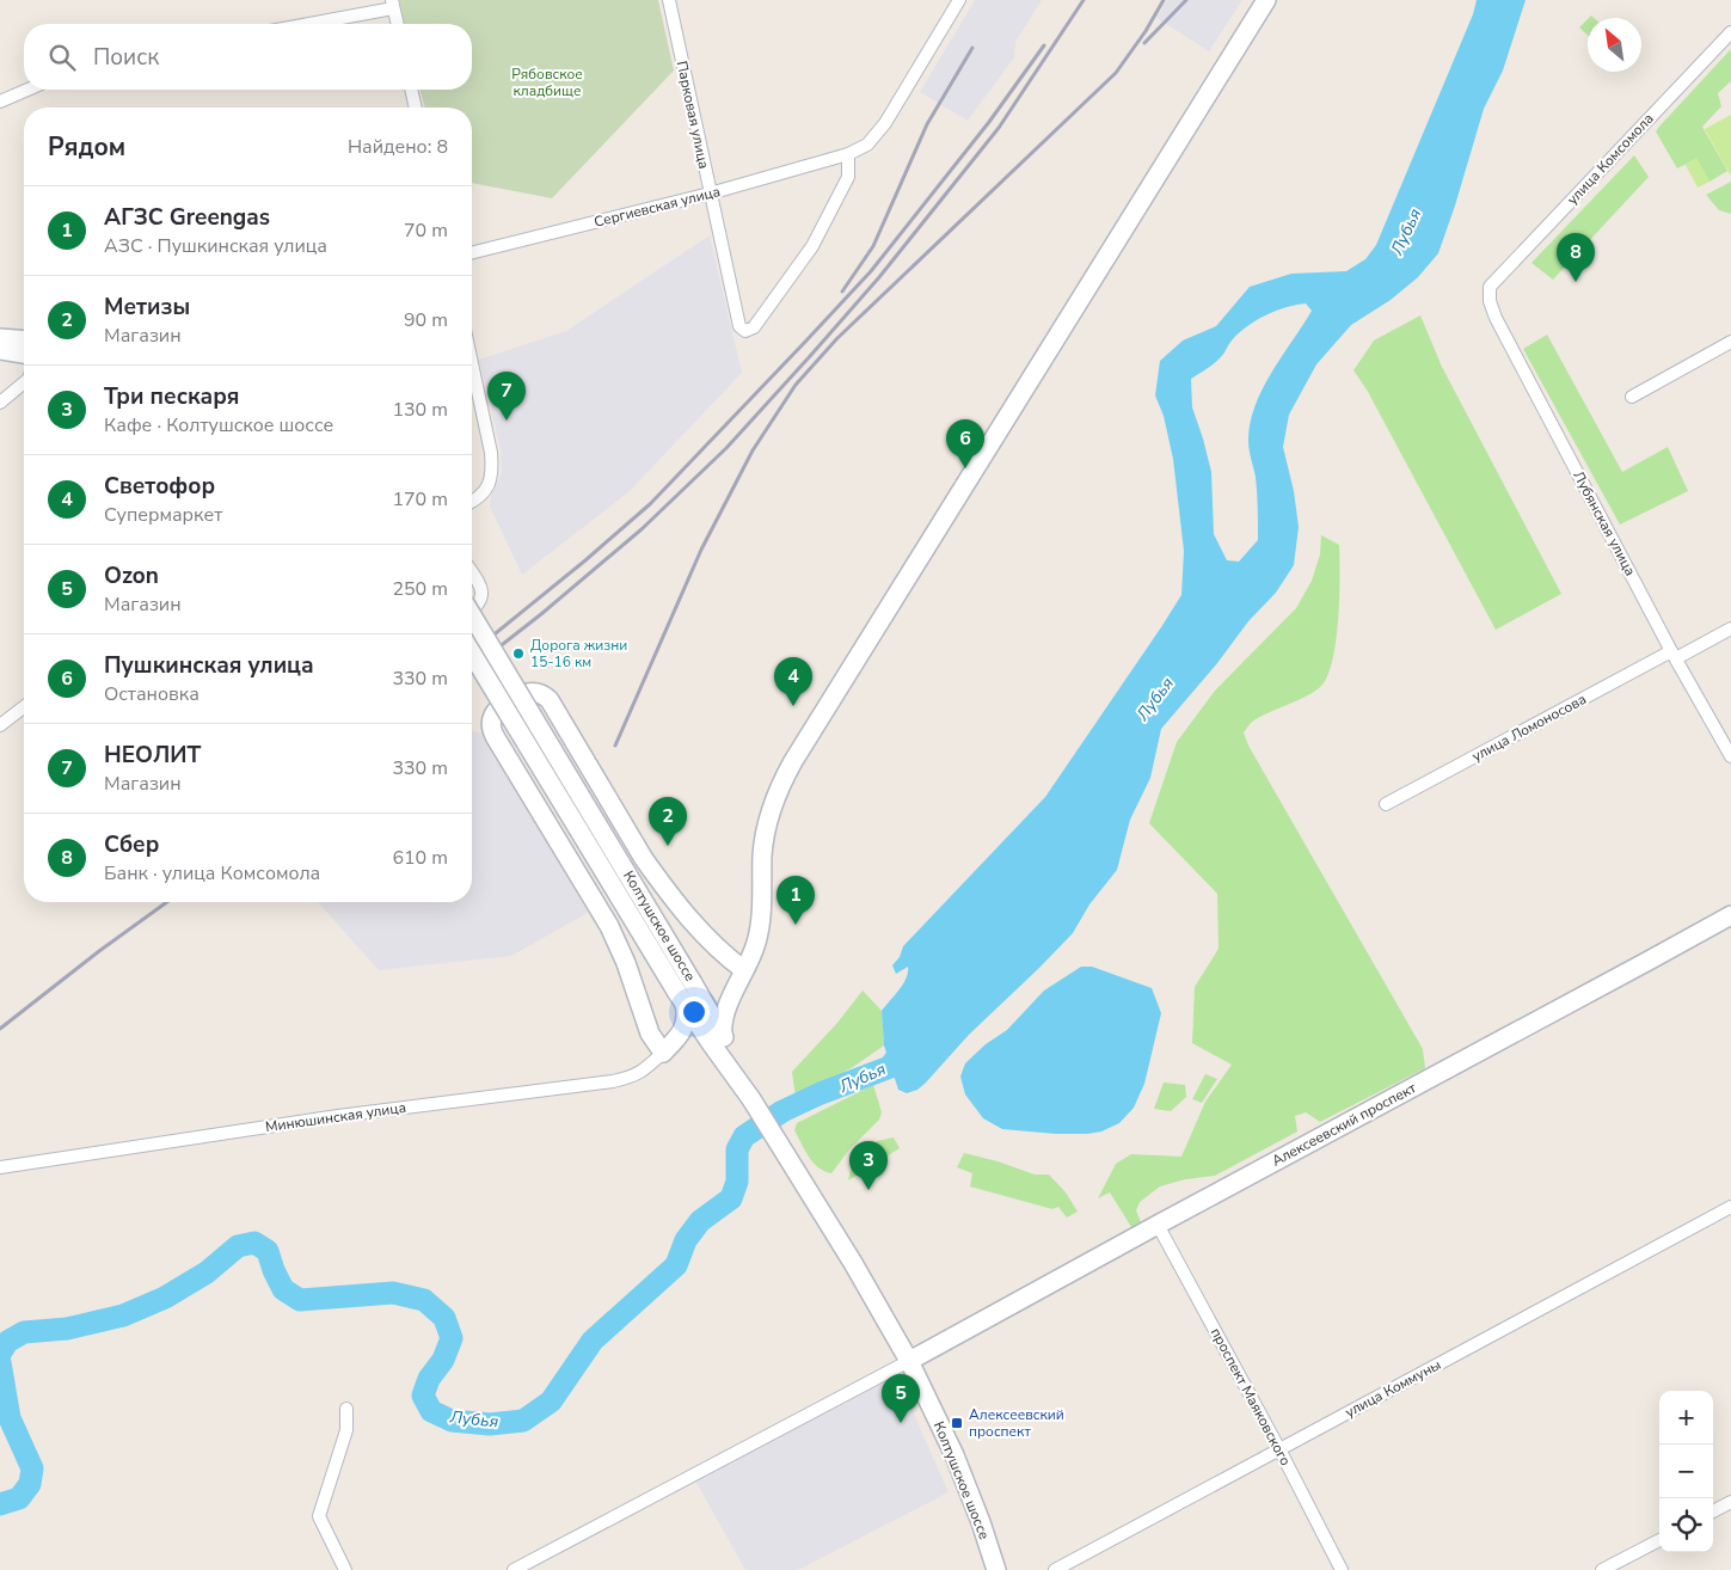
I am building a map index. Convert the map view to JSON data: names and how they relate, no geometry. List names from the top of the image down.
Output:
{
  "streets": {
    "street": [
      "Парковая улица",
      "улица Комсомола",
      "Сергиевская улица",
      "Лубянская улица",
      "улица Ломоносова",
      "Колтушское шоссе",
      "Минюшинская улица",
      "Алексеевский проспект",
      "улица Коммуны",
      "проспект Маяковского"
    ]
  },
  "crossings": [
    ["Парковая улица", "Сергиевская улица"],
    ["улица Комсомола", "Лубянская улица"],
    ["Лубянская улица", "улица Ломоносова"],
    ["Колтушское шоссе", "Минюшинская улица"],
    ["Колтушское шоссе", "Алексеевский проспект"],
    ["Алексеевский проспект", "проспект Маяковского"],
    ["улица Коммуны", "проспект Маяковского"]
  ],
  "water": ["Лубья"],
  "parks": ["Рябовское кладбище"],
  "places": {
    "other": ["Дорога жизни 15-16 км"],
    "transit": ["Алексеевский проспект"]
  },
  "north": "top left",
  "page": {
    "search": "Поиск",
    "heading": ["Рядом", "Найдено: 8"],
    "list": [
      {
        "mark": "1",
        "name": "АГЗС Greengas",
        "note": "АЗС · Пушкинская улица",
        "value": "70 m"
      },
      {
        "mark": "2",
        "name": "Метизы",
        "note": "Магазин",
        "value": "90 m"
      },
      {
        "mark": "3",
        "name": "Три пескаря",
        "note": "Кафе · Колтушское шоссе",
        "value": "130 m"
      },
      {
        "mark": "4",
        "name": "Светофор",
        "note": "Супермаркет",
        "value": "170 m"
      },
      {
        "mark": "5",
        "name": "Ozon",
        "note": "Магазин",
        "value": "250 m"
      },
      {
        "mark": "6",
        "name": "Пушкинская улица",
        "note": "Остановка",
        "value": "330 m"
      },
      {
        "mark": "7",
        "name": "НЕОЛИТ",
        "note": "Магазин",
        "value": "330 m"
      },
      {
        "mark": "8",
        "name": "Сбер",
        "note": "Банк · улица Комсомола",
        "value": "610 m"
      }
    ],
    "pins": [
      "8",
      "7",
      "6",
      "4",
      "2",
      "1",
      "3",
      "5"
    ],
    "map_buttons": ["+", "−"]
  }
}
